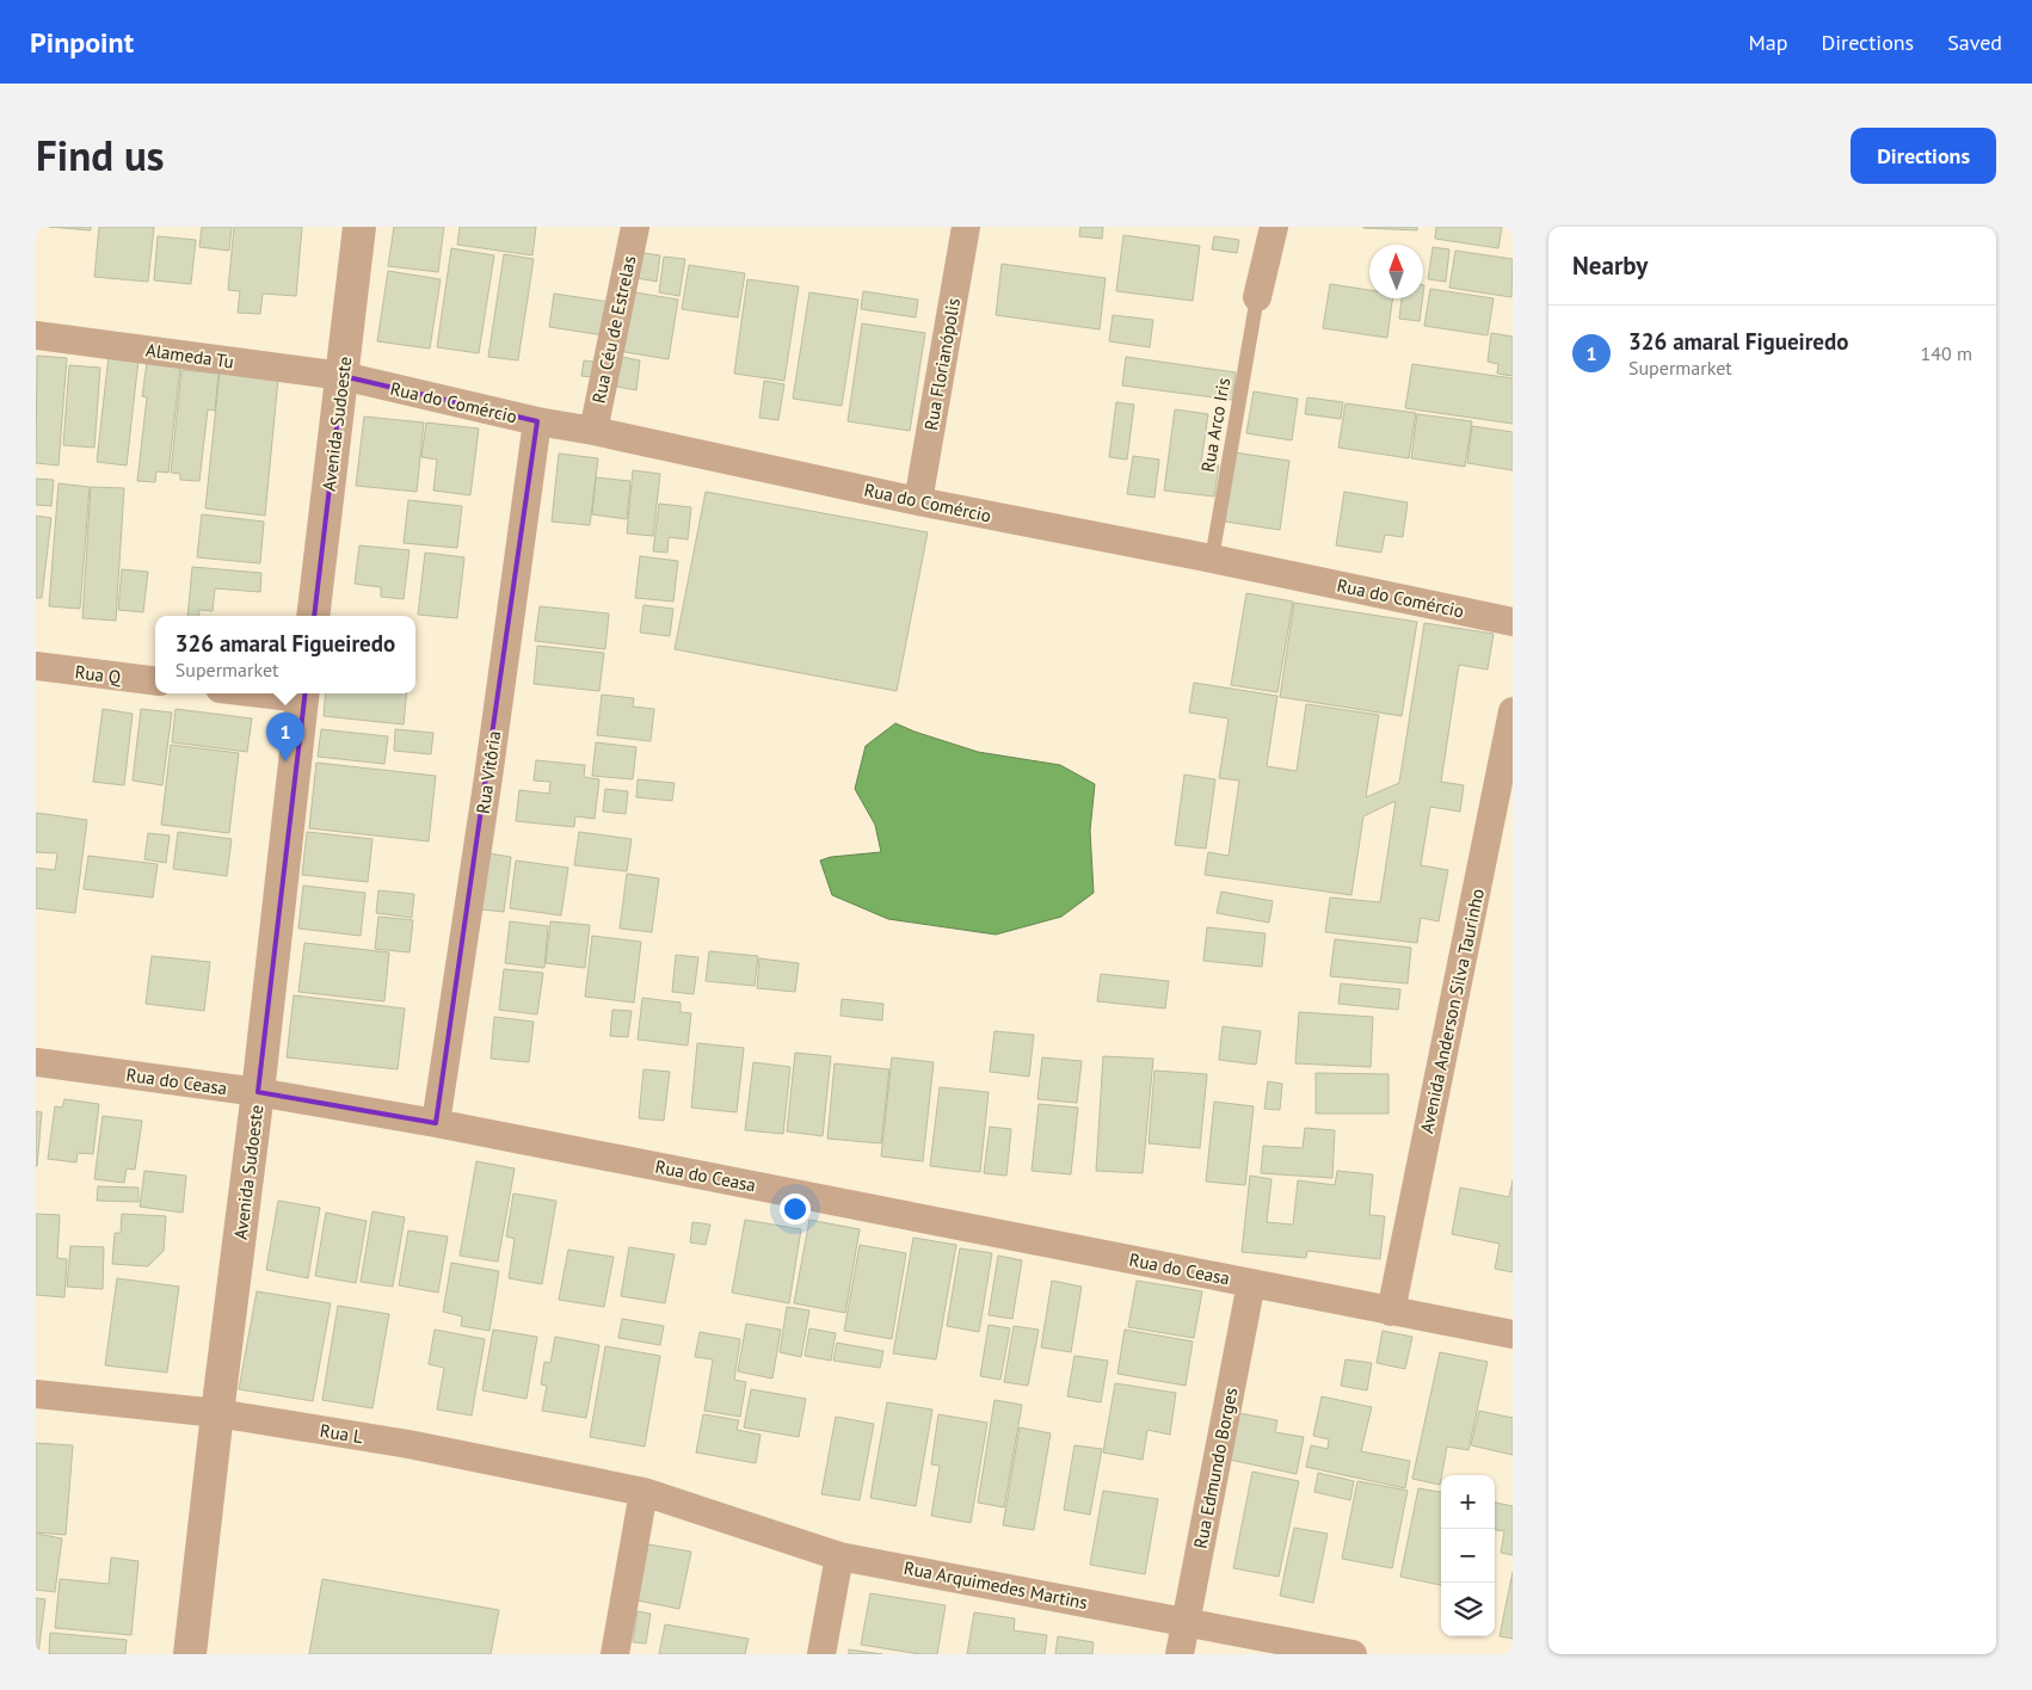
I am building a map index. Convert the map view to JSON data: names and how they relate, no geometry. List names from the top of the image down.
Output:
{
  "streets": {
    "street": [
      "Rua Céu de Estrelas",
      "Alameda Tu",
      "Rua Florianópolis",
      "Rua do Comércio",
      "Avenida Sudoeste",
      "Rua Q",
      "Rua Vitôria",
      "Avenida Anderson Silva Taurinho",
      "Rua do Ceasa",
      "Rua L",
      "Rua Edmundo Borges",
      "Rua Arquimedes Martins"
    ],
    "lane": ["Rua Arco Iris"]
  },
  "crossings": [
    ["Rua Céu de Estrelas", "Rua do Comércio"],
    ["Alameda Tu", "Rua do Comércio"],
    ["Alameda Tu", "Avenida Sudoeste"],
    ["Rua Florianópolis", "Rua do Comércio"],
    ["Rua do Comércio", "Avenida Sudoeste"],
    ["Rua do Comércio", "Rua Arco Iris"],
    ["Rua do Comércio", "Rua Vitôria"],
    ["Avenida Sudoeste", "Rua do Ceasa"],
    ["Avenida Sudoeste", "Rua L"],
    ["Rua Vitôria", "Rua do Ceasa"],
    ["Avenida Anderson Silva Taurinho", "Rua do Ceasa"],
    ["Rua do Ceasa", "Rua Edmundo Borges"],
    ["Rua L", "Rua Arquimedes Martins"],
    ["Rua Edmundo Borges", "Rua Arquimedes Martins"]
  ],
  "north": "top",
  "page": {
    "header": "Pinpoint",
    "nav": ["Map", "Directions", "Saved"],
    "title": "Find us",
    "buttons": "Directions",
    "heading": "Nearby",
    "list": [
      {
        "mark": "1",
        "name": "326 amaral Figueiredo",
        "note": "Supermarket",
        "value": "140 m"
      }
    ],
    "popup": ["326 amaral Figueiredo", "Supermarket"],
    "pins": "1",
    "map_buttons": ["+", "−"]
  }
}
